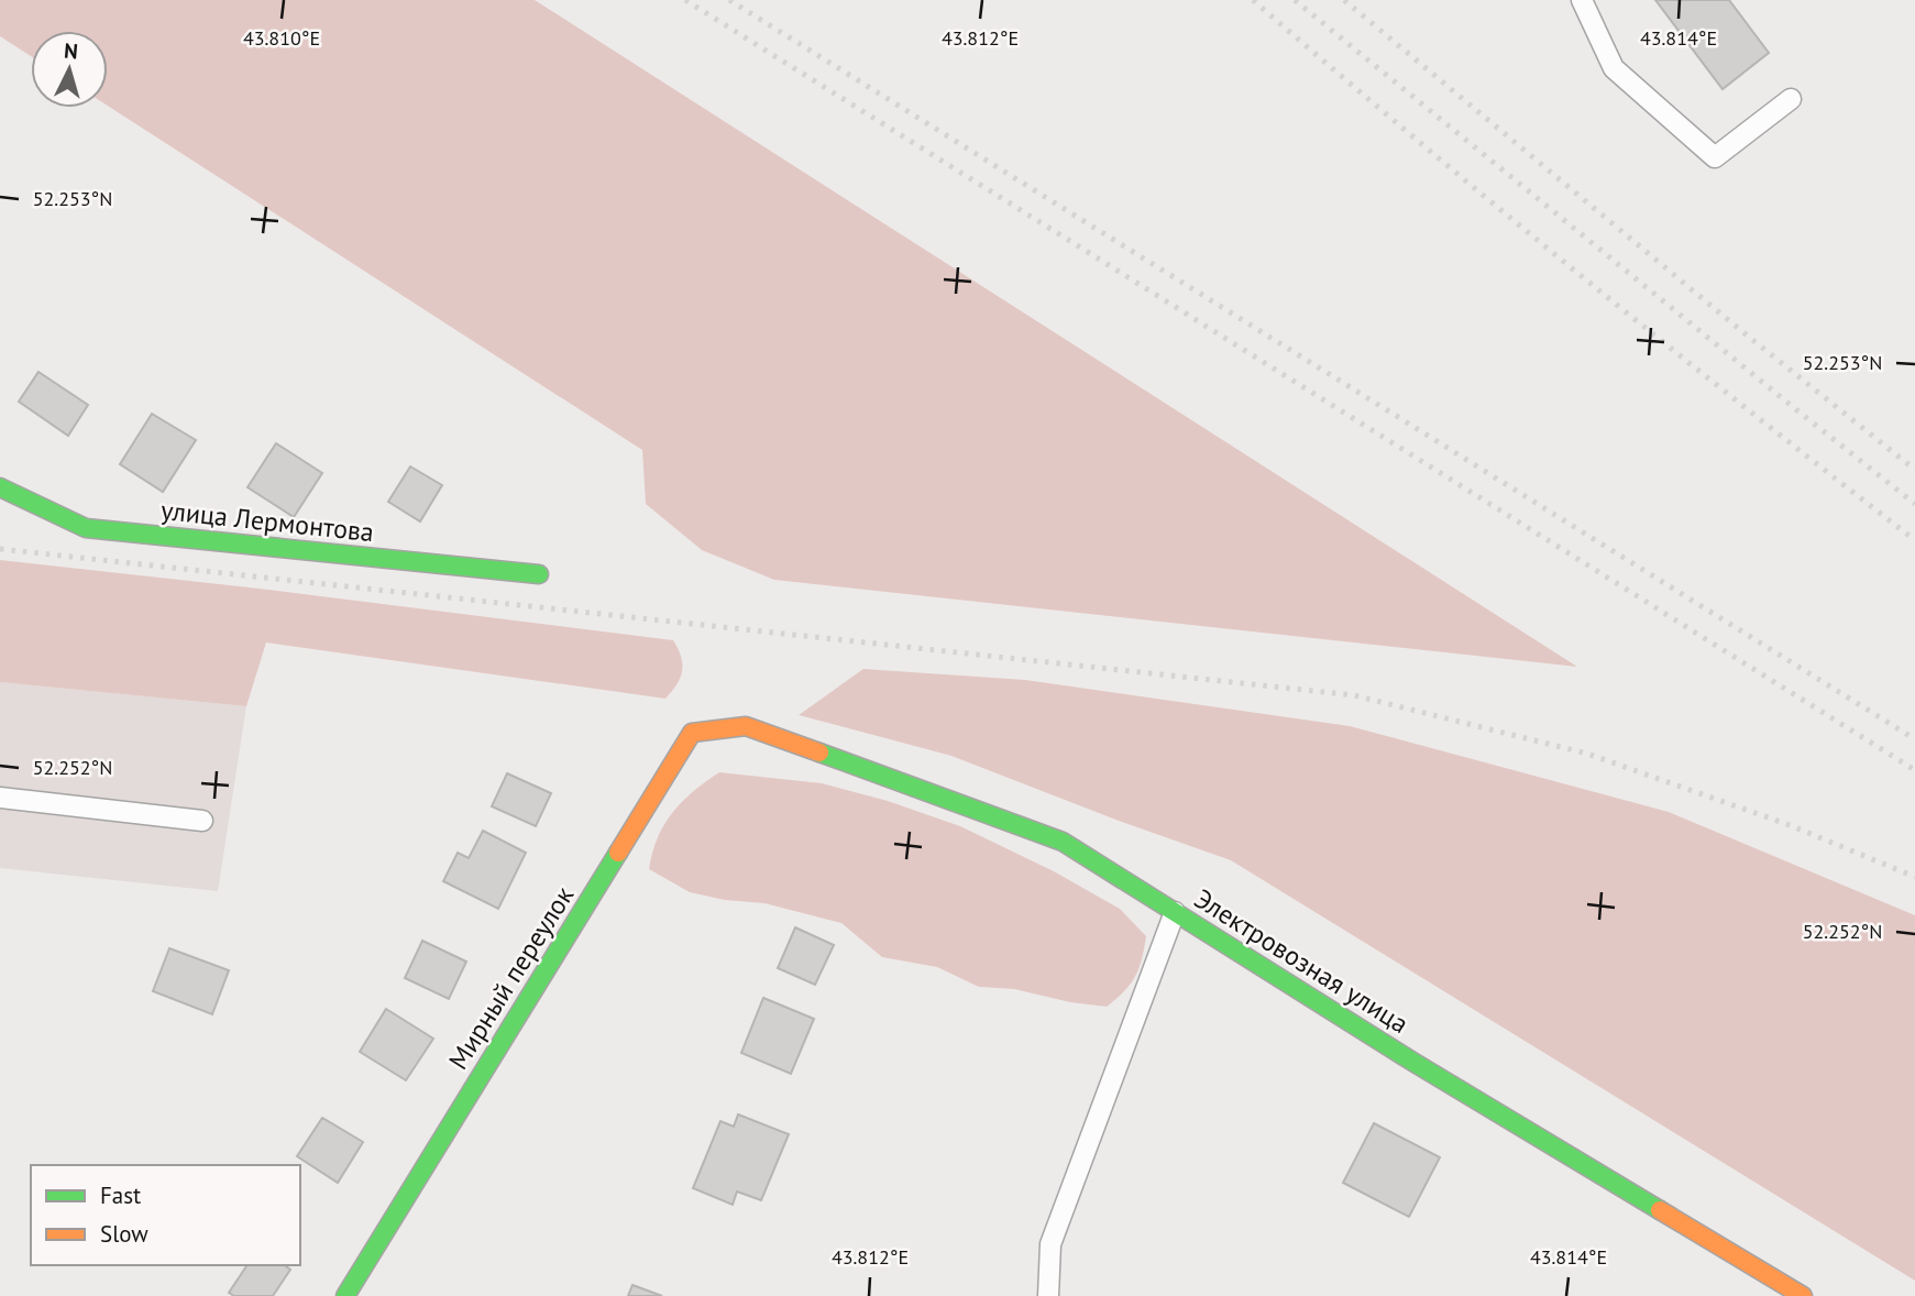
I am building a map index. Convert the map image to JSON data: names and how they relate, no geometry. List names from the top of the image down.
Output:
{
  "streets": {
    "street": ["улица Лермонтова", "Электровозная улица", "Мирный переулок"]
  },
  "crossings": [
    ["Электровозная улица", "Мирный переулок"]
  ],
  "legend": ["Fast", "Slow"],
  "north": "top",
  "coordinates": [
    "43.810°E",
    "43.812°E",
    "43.814°E",
    "52.253°N",
    "52.252°N"
  ]
}
